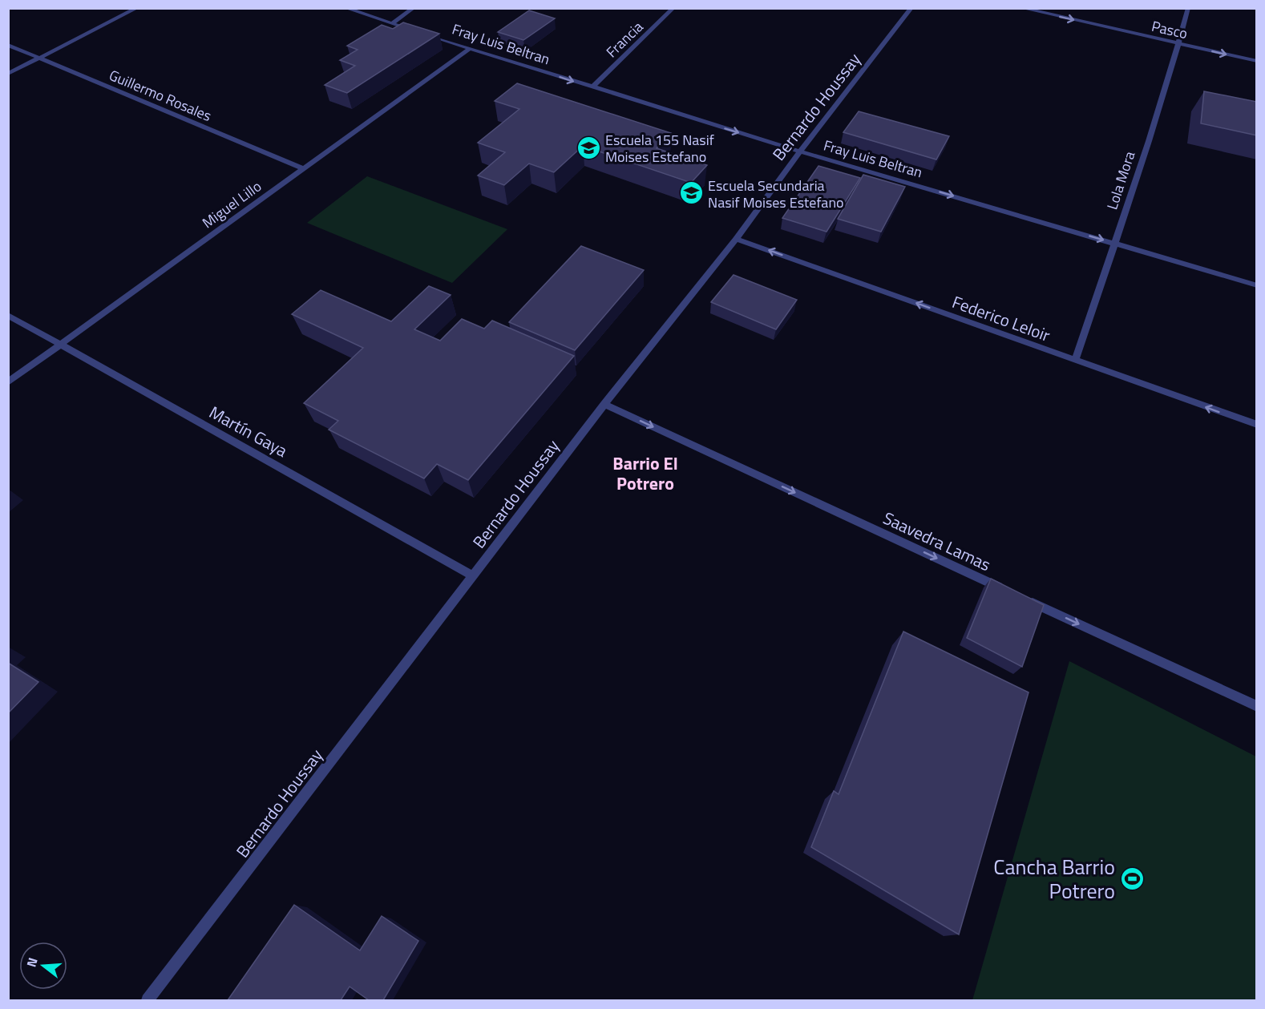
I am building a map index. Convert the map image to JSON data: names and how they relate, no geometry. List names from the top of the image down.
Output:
{
  "streets": {
    "street": [
      "Pasco",
      "Francia",
      "Fray Luis Beltran",
      "Guillermo Rosales",
      "Bernardo Houssay",
      "Lola Mora",
      "Miguel Lillo",
      "Federico Leloir",
      "Martín Gaya",
      "Saavedra Lamas"
    ]
  },
  "crossings": [
    ["Pasco", "Lola Mora"],
    ["Francia", "Fray Luis Beltran"],
    ["Fray Luis Beltran", "Bernardo Houssay"],
    ["Fray Luis Beltran", "Lola Mora"],
    ["Fray Luis Beltran", "Miguel Lillo"],
    ["Guillermo Rosales", "Miguel Lillo"],
    ["Bernardo Houssay", "Federico Leloir"],
    ["Bernardo Houssay", "Martín Gaya"],
    ["Bernardo Houssay", "Saavedra Lamas"],
    ["Lola Mora", "Federico Leloir"],
    ["Miguel Lillo", "Martín Gaya"]
  ],
  "one_way": [
    "Pasco",
    "Fray Luis Beltran",
    "Federico Leloir",
    "Saavedra Lamas"
  ],
  "districts": ["Barrio El Potrero"],
  "places": {
    "school or university": ["Escuela 155 Nasif Moises Estefano", "Escuela Secundaria Nasif Moises Estefano"],
    "sports": ["Cancha Barrio Potrero"]
  },
  "north": "left"
}
